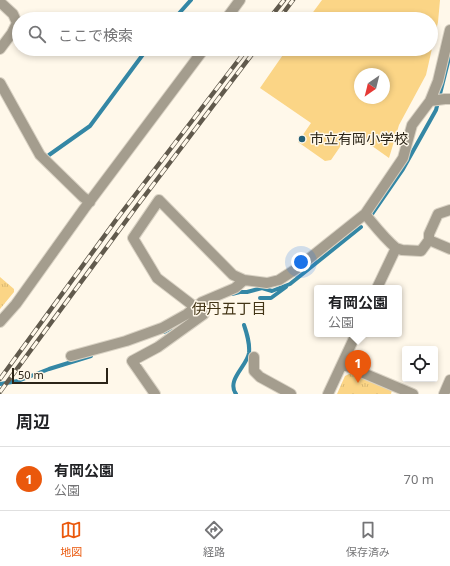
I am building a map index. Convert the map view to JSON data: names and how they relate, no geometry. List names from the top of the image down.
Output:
{
  "districts": ["伊丹五丁目"],
  "places": ["市立有岡小学校"],
  "scale_bar": "50 m",
  "north": "bottom left",
  "page": {
    "search": "ここで検索",
    "popup": ["有岡公園", "公園"],
    "pins": "1",
    "scale": "50 m",
    "heading": "周辺",
    "list": [
      {
        "mark": "1",
        "name": "有岡公園",
        "note": "公園",
        "value": "70 m"
      }
    ],
    "nav": ["地図", "経路", "保存済み"]
  }
}
